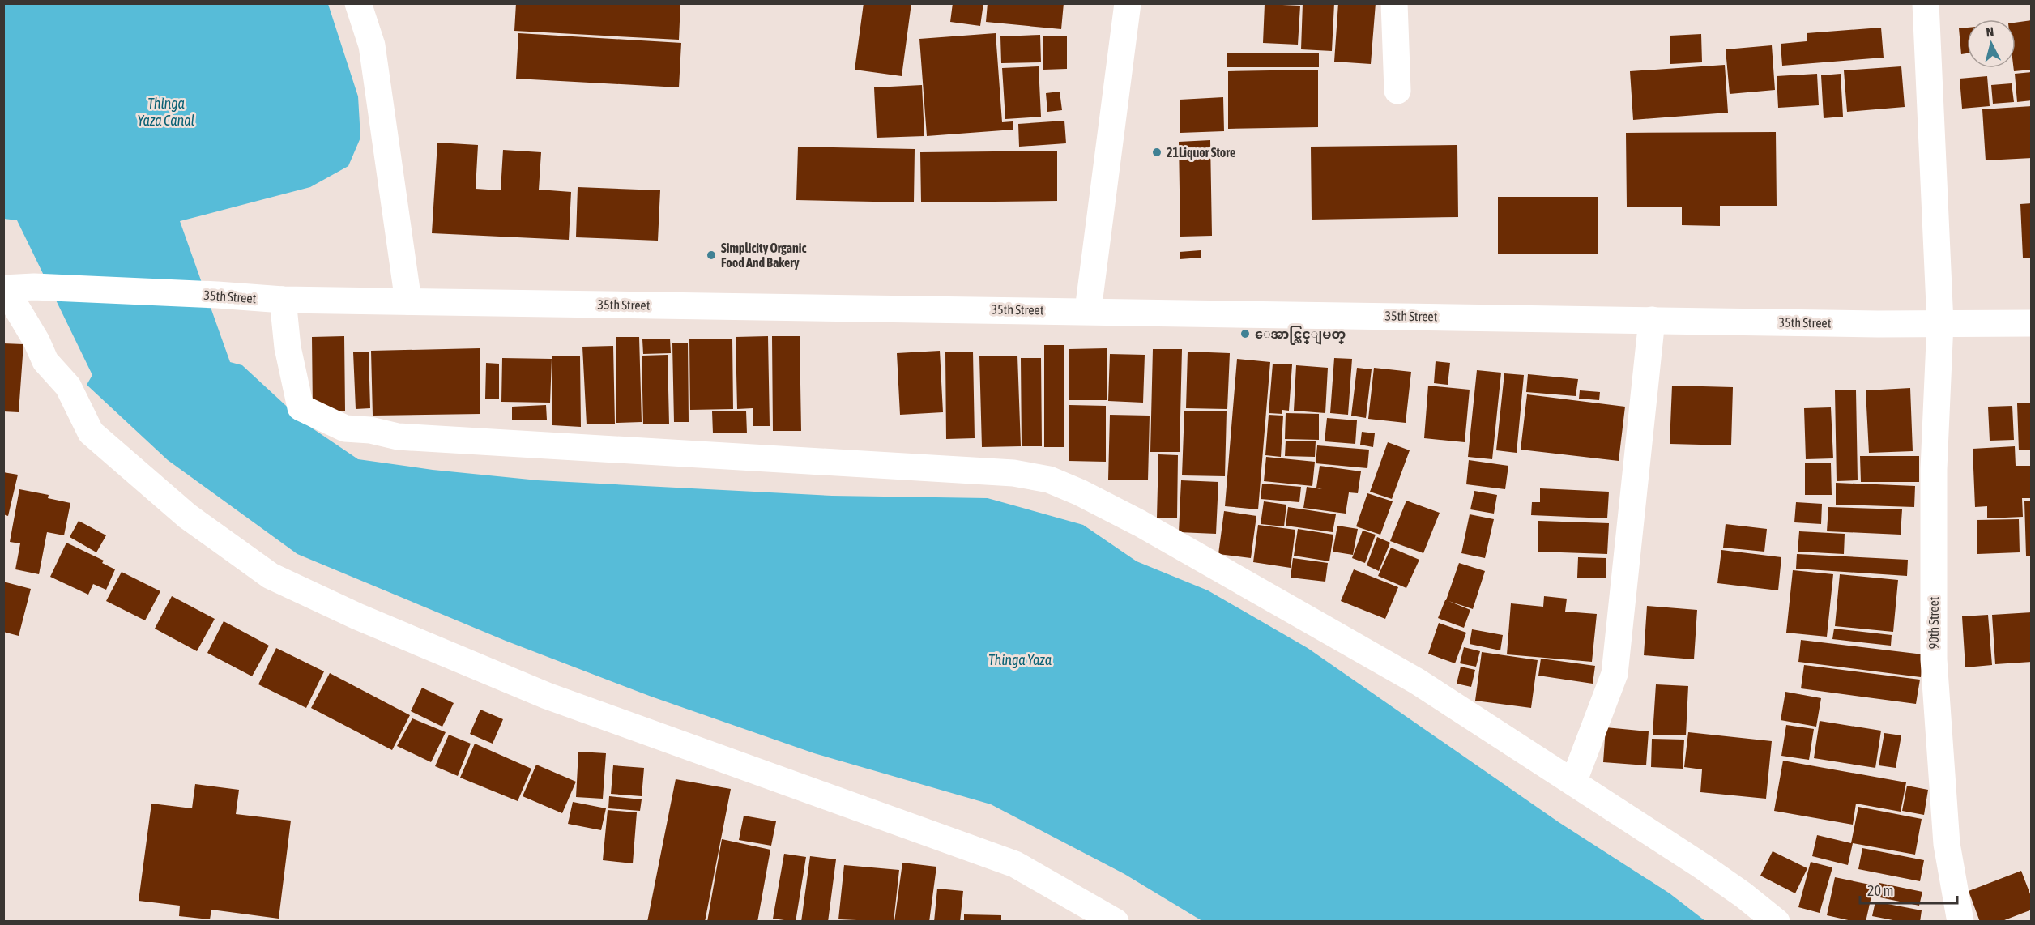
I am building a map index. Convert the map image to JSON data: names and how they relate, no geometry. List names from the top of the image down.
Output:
{
  "streets": {
    "street": ["35th Street", "90th Street"]
  },
  "crossings": [
    ["35th Street", "90th Street"]
  ],
  "water": ["Thinga Yaza Canal", "Thinga Yaza"],
  "places": ["21Liquor Store", "Simplicity Organic Food And Bakery", "ေအာင္လြင္ျမတ္"],
  "scale_bar": "20 m",
  "north": "top"
}
